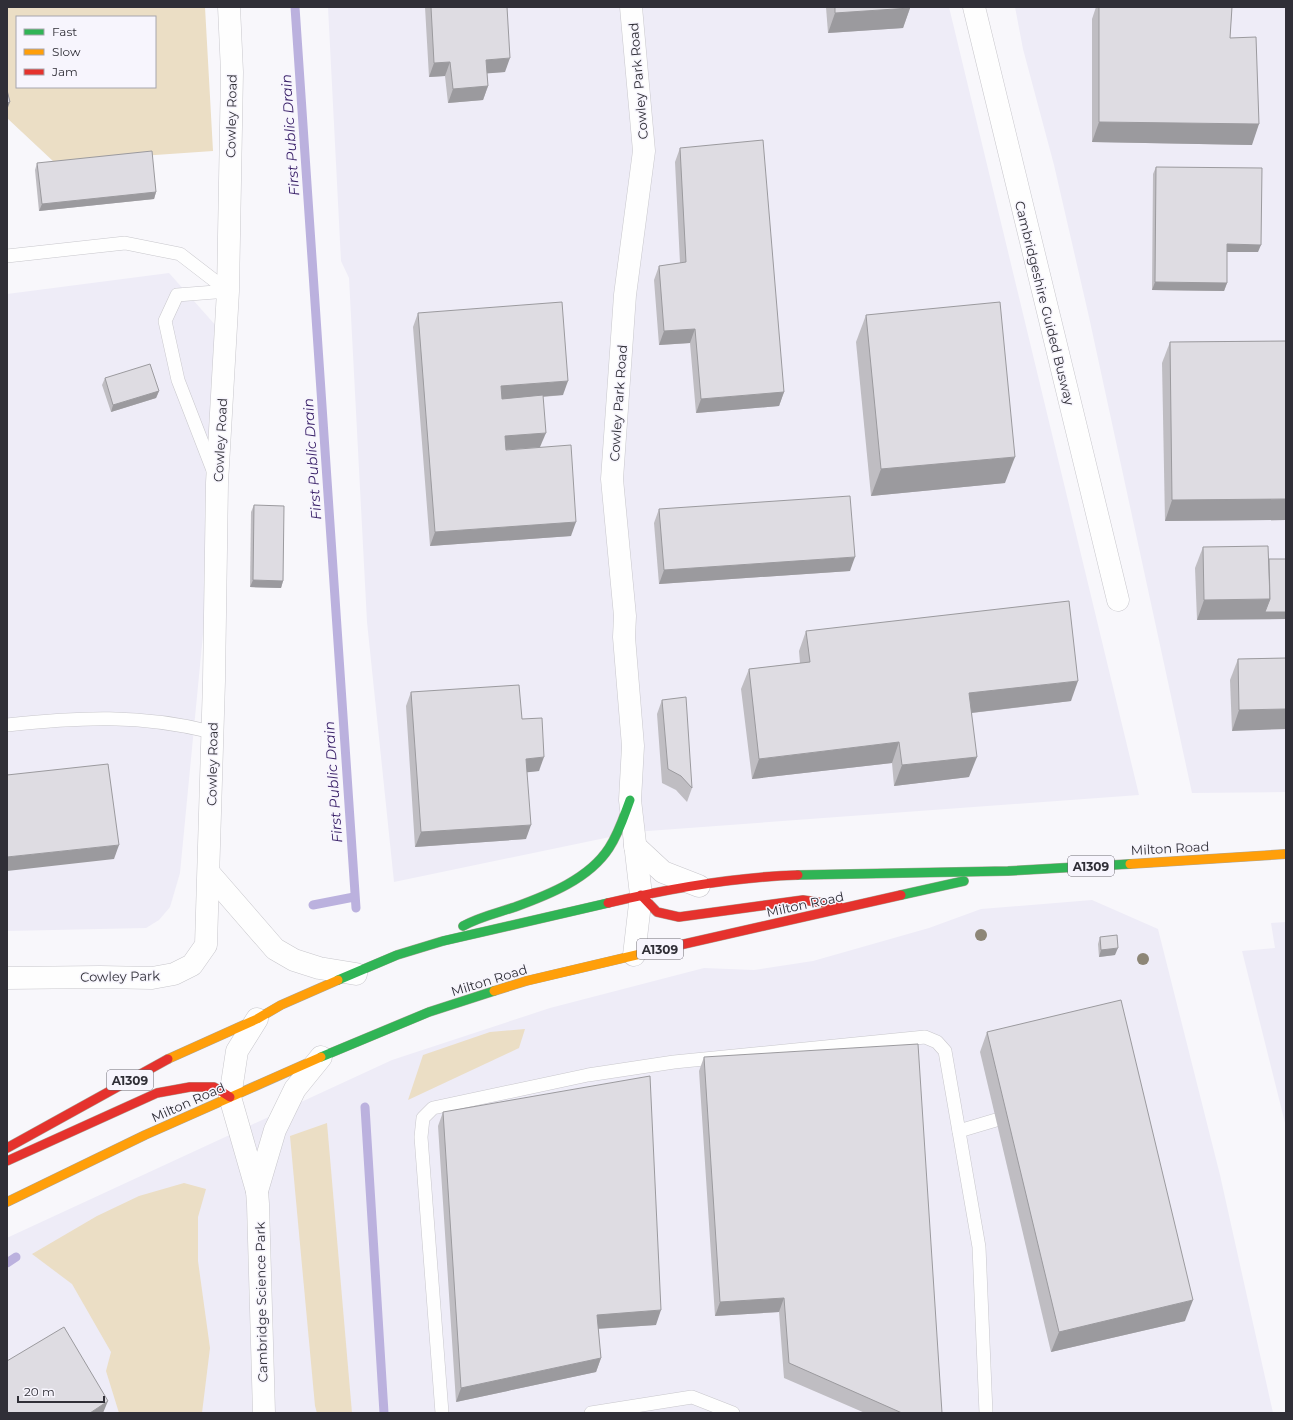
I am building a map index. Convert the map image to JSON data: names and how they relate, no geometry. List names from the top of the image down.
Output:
{
  "streets": {
    "main road": ["Milton Road", "A1309"],
    "street": [
      "Cowley Park Road",
      "Cowley Road",
      "Cambridgeshire Guided Busway",
      "Cowley Park",
      "Cambridge Science Park"
    ]
  },
  "crossings": [
    ["Cowley Park Road", "A1309"],
    ["Cowley Road", "Cowley Park"],
    ["Milton Road", "A1309"],
    ["Milton Road", "Cambridge Science Park"],
    ["A1309", "Cambridge Science Park"]
  ],
  "water": ["First Public Drain"],
  "legend": ["Fast", "Slow", "Jam"],
  "scale_bar": "20 m"
}
